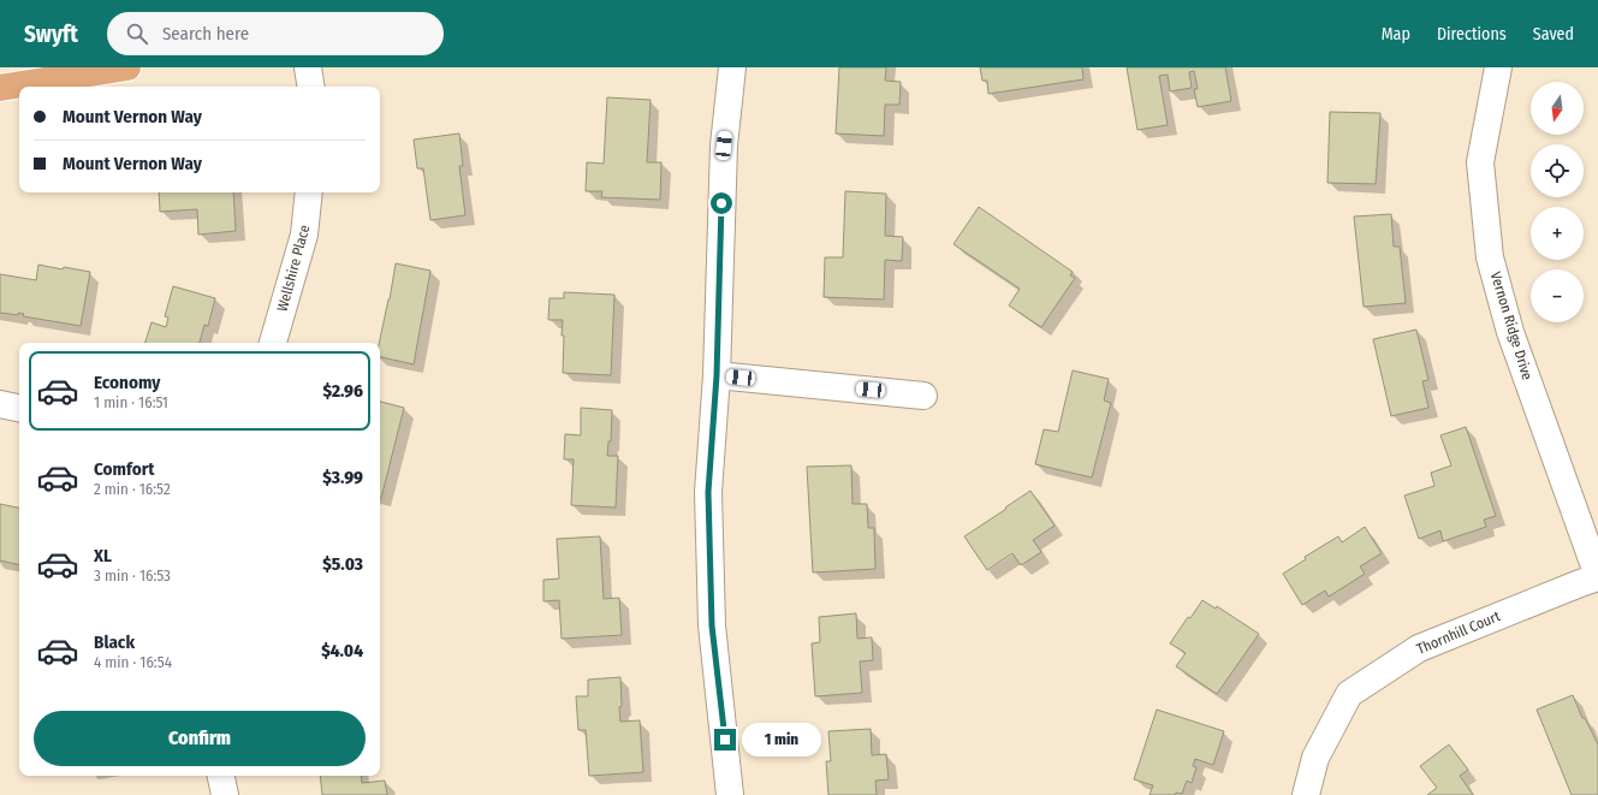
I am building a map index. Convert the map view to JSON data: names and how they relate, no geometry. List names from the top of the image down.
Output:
{
  "streets": {
    "street": ["Wellshire Place", "Vernon Ridge Drive", "Thornhill Court"]
  },
  "crossings": [
    ["Vernon Ridge Drive", "Thornhill Court"]
  ],
  "north": "bottom",
  "page": {
    "header": "Swyft",
    "search": "Search here",
    "nav": ["Map", "Directions", "Saved"],
    "map_buttons": ["+", "−"],
    "banner": ["Mount Vernon Way", "Mount Vernon Way"],
    "list": [
      {
        "name": "Economy",
        "note": "1 min · 16:51",
        "value": "$2.96"
      },
      {
        "name": "Comfort",
        "note": "2 min · 16:52",
        "value": "$3.99"
      },
      {
        "name": "XL",
        "note": "3 min · 16:53",
        "value": "$5.03"
      },
      {
        "name": "Black",
        "note": "4 min · 16:54",
        "value": "$4.04"
      }
    ],
    "buttons": "Confirm",
    "bubble": "1 min"
  }
}
